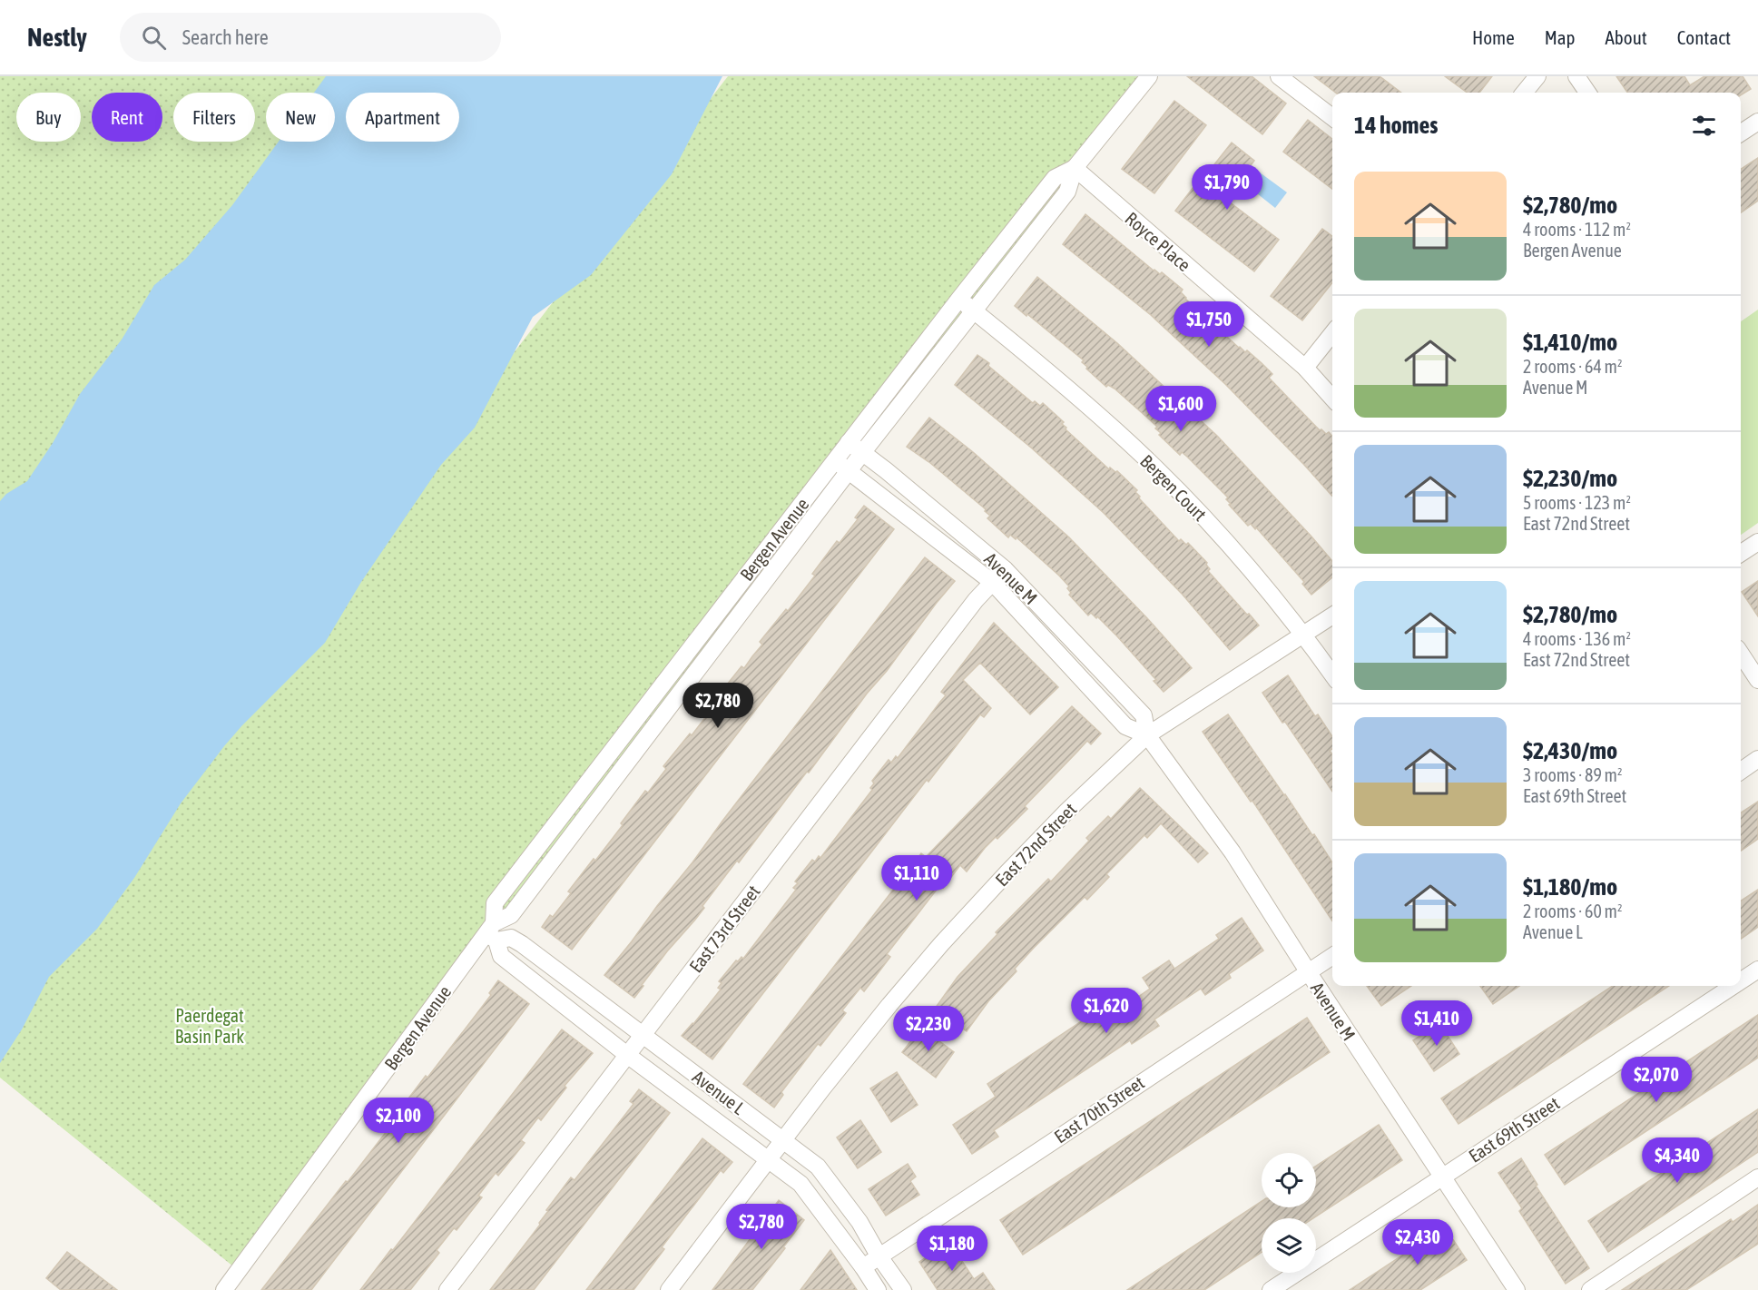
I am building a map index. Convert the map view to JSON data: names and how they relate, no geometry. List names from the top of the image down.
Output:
{
  "streets": {
    "street": [
      "Royce Place",
      "Bergen Court",
      "Bergen Avenue",
      "Avenue M",
      "East 72nd Street",
      "East 73rd Street",
      "Avenue L",
      "East 70th Street",
      "East 69th Street"
    ]
  },
  "crossings": [
    ["Royce Place", "Bergen Avenue"],
    ["Bergen Court", "Bergen Avenue"],
    ["Bergen Court", "East 72nd Street"],
    ["Bergen Avenue", "Avenue M"],
    ["Bergen Avenue", "Avenue L"],
    ["Avenue M", "East 72nd Street"],
    ["Avenue M", "East 73rd Street"],
    ["Avenue M", "East 70th Street"],
    ["Avenue M", "East 69th Street"],
    ["East 72nd Street", "Avenue L"],
    ["East 73rd Street", "Avenue L"],
    ["Avenue L", "East 70th Street"]
  ],
  "parks": ["Paerdegat Basin Park"],
  "page": {
    "header": "Nestly",
    "search": "Search here",
    "nav": [
      "Home",
      "Map",
      "About",
      "Contact"
    ],
    "chip": [
      "Buy",
      "Rent",
      "Filters",
      "New",
      "Apartment"
    ],
    "heading": "14 homes",
    "list": [
      {
        "name": "$2,780/mo",
        "note": "4 rooms · 112 m² · Bergen Avenue"
      },
      {
        "name": "$1,410/mo",
        "note": "2 rooms · 64 m² · Avenue M"
      },
      {
        "name": "$2,230/mo",
        "note": "5 rooms · 123 m² · East 72nd Street"
      },
      {
        "name": "$2,780/mo",
        "note": "4 rooms · 136 m² · East 72nd Street"
      },
      {
        "name": "$2,430/mo",
        "note": "3 rooms · 89 m² · East 69th Street"
      },
      {
        "name": "$1,180/mo",
        "note": "2 rooms · 60 m² · Avenue L"
      }
    ],
    "price": [
      "$1,790",
      "$1,750",
      "$1,600",
      "$2,780",
      "$1,110",
      "$1,620",
      "$1,410",
      "$2,230",
      "$2,070",
      "$2,100",
      "$4,340",
      "$2,780",
      "$2,430",
      "$1,180"
    ]
  }
}
